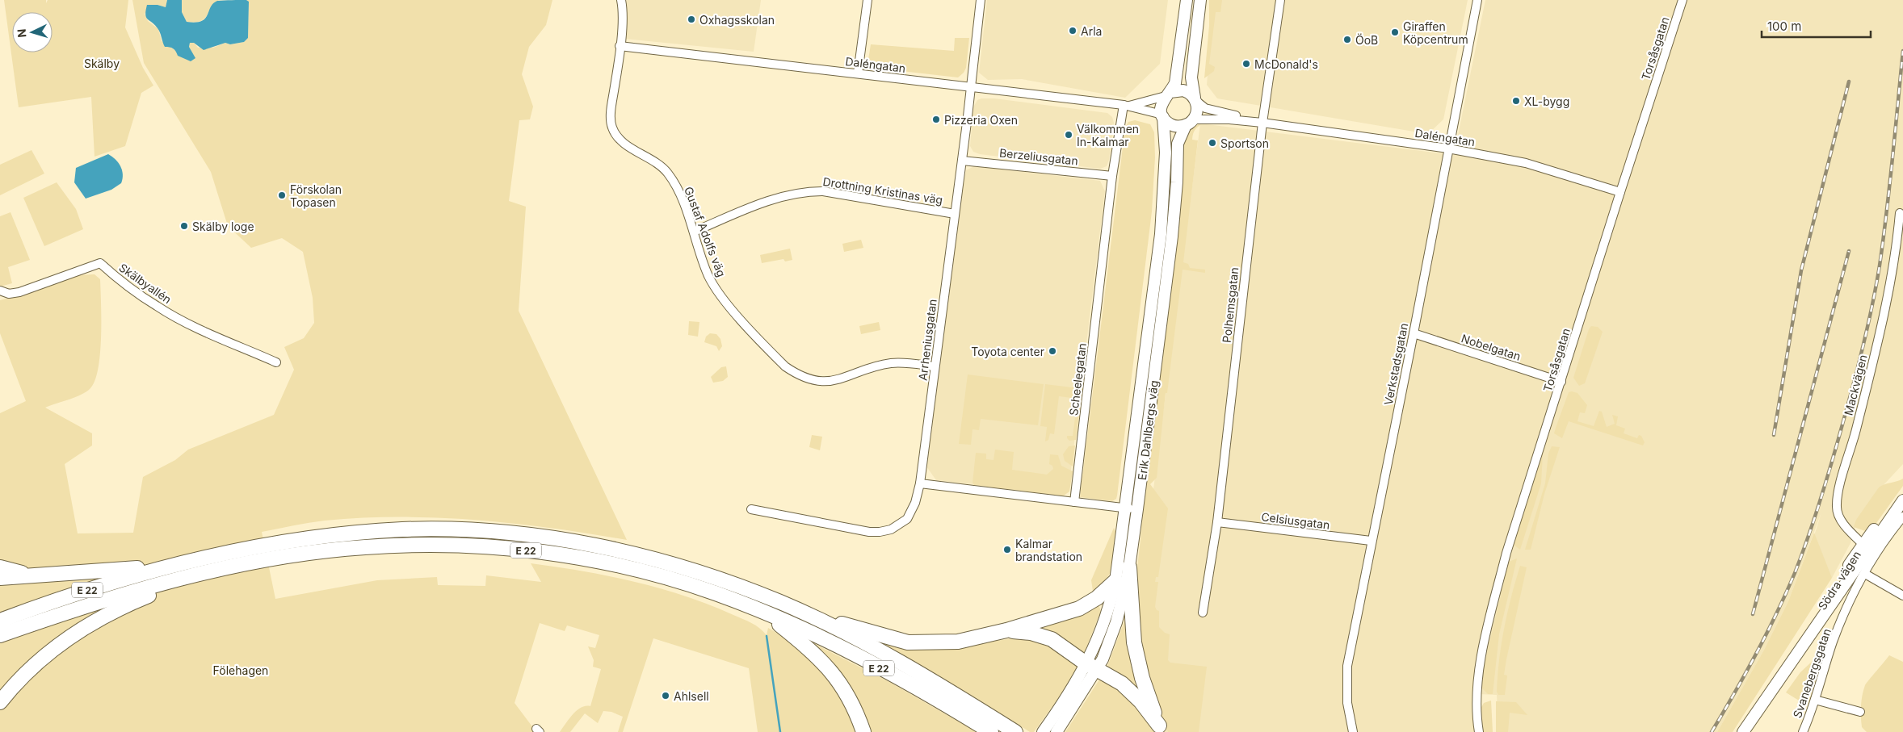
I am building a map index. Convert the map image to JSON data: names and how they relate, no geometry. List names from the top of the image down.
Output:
{
  "streets": {
    "highway": ["E 22"],
    "main road": ["Erik Dahlbergs väg", "Södra vägen"],
    "street": [
      "Torsåsgatan",
      "Daléngatan",
      "Berzeliusgatan",
      "Drottning Kristinas väg",
      "Gustaf Adolfs väg",
      "Skälbyallén",
      "Polhemsgatan",
      "Arrheniusgatan",
      "Nobelgatan",
      "Verkstadsgatan",
      "Scheelegatan",
      "Mackvägen",
      "Celsiusgatan",
      "Svanebergsgatan"
    ]
  },
  "crossings": [
    ["Torsåsgatan", "Daléngatan"],
    ["Torsåsgatan", "Nobelgatan"],
    ["Daléngatan", "Gustaf Adolfs väg"],
    ["Daléngatan", "Polhemsgatan"],
    ["Daléngatan", "Arrheniusgatan"],
    ["Daléngatan", "Verkstadsgatan"],
    ["Daléngatan", "Scheelegatan"],
    ["Daléngatan", "Erik Dahlbergs väg"],
    ["Berzeliusgatan", "Arrheniusgatan"],
    ["Berzeliusgatan", "Scheelegatan"],
    ["Drottning Kristinas väg", "Gustaf Adolfs väg"],
    ["Drottning Kristinas väg", "Arrheniusgatan"],
    ["Gustaf Adolfs väg", "Arrheniusgatan"],
    ["Polhemsgatan", "Celsiusgatan"],
    ["Nobelgatan", "Verkstadsgatan"],
    ["Verkstadsgatan", "Celsiusgatan"],
    ["Mackvägen", "Södra vägen"]
  ],
  "parks": ["Skälby", "Fölehagen"],
  "places": [
    "Oxhagsskolan",
    "Arla",
    "Giraffen Köpcentrum",
    "ÖoB",
    "McDonald's",
    "XL-bygg",
    "Pizzeria Oxen",
    "Välkommen In-Kalmar",
    "Sportson",
    "Förskolan Topasen",
    "Skälby loge",
    "Toyota center",
    "Kalmar brandstation",
    "Ahlsell"
  ],
  "scale_bar": "100 m",
  "north": "left"
}
